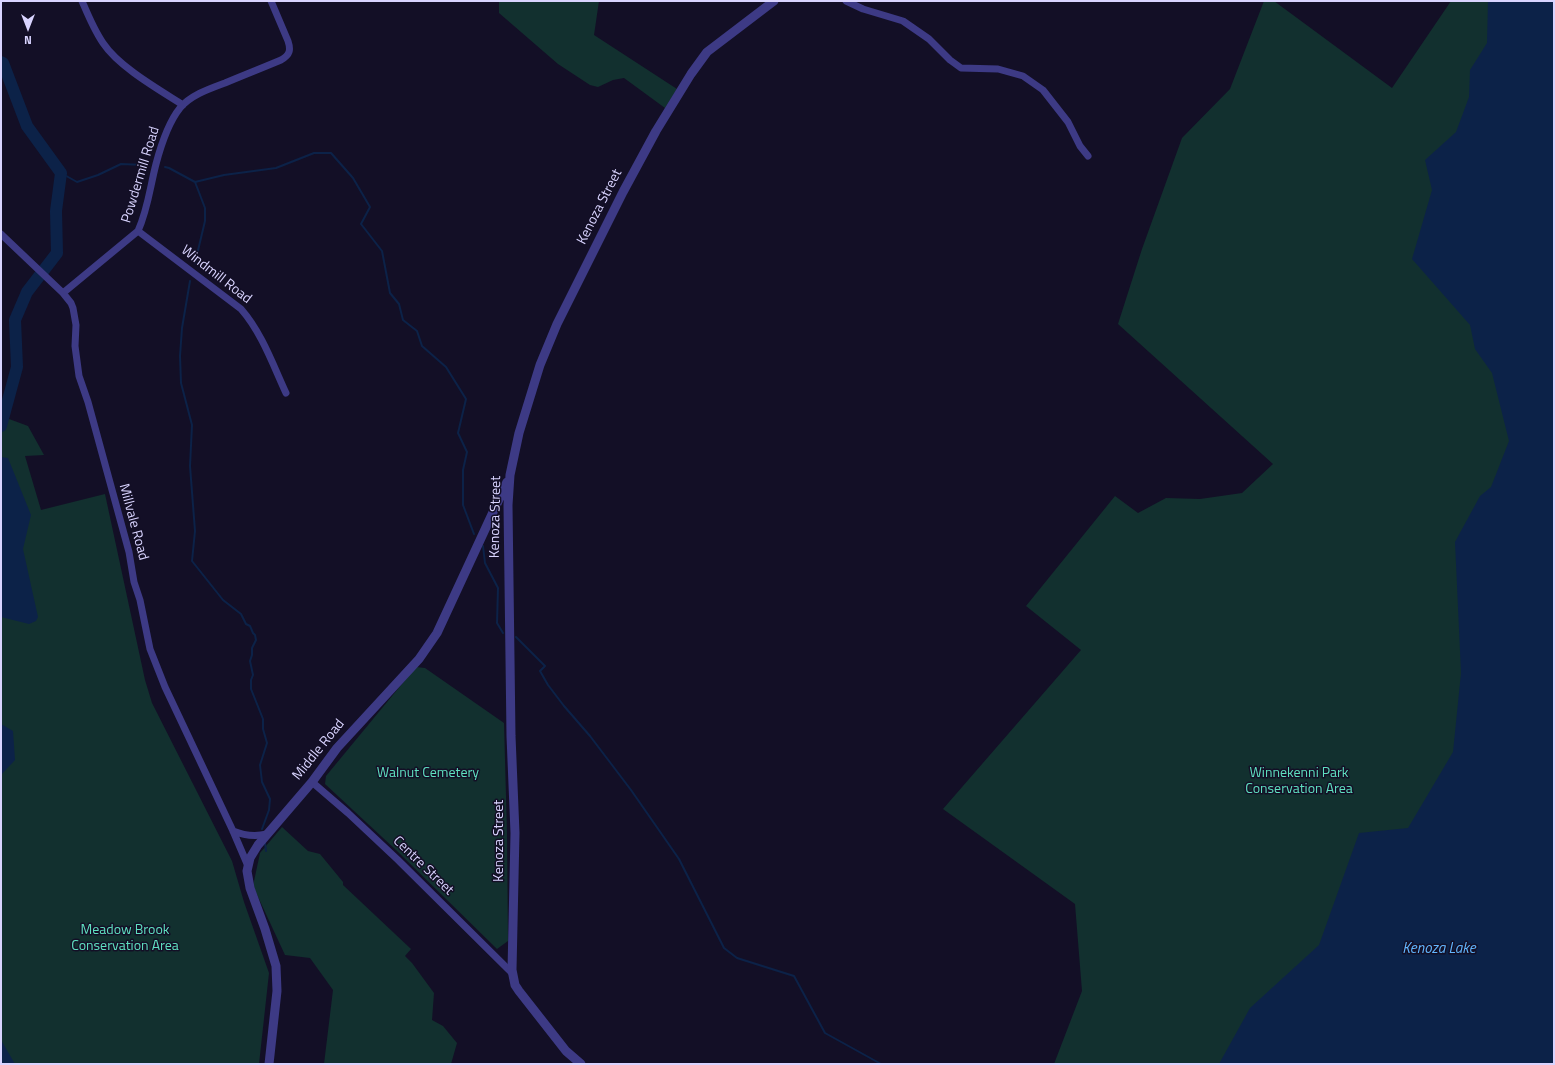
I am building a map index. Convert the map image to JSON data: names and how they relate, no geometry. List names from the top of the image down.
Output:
{
  "streets": {
    "street": [
      "Powdermill Road",
      "Kenoza Street",
      "Windmill Road",
      "Millvale Road",
      "Middle Road",
      "Centre Street"
    ]
  },
  "crossings": [
    ["Powdermill Road", "Windmill Road"],
    ["Powdermill Road", "Millvale Road"],
    ["Kenoza Street", "Middle Road"],
    ["Kenoza Street", "Centre Street"],
    ["Millvale Road", "Middle Road"],
    ["Middle Road", "Centre Street"]
  ],
  "water": ["Kenoza Lake"],
  "parks": ["Walnut Cemetery", "Winnekenni Park Conservation Area", "Meadow Brook Conservation Area"],
  "north": "bottom"
}
